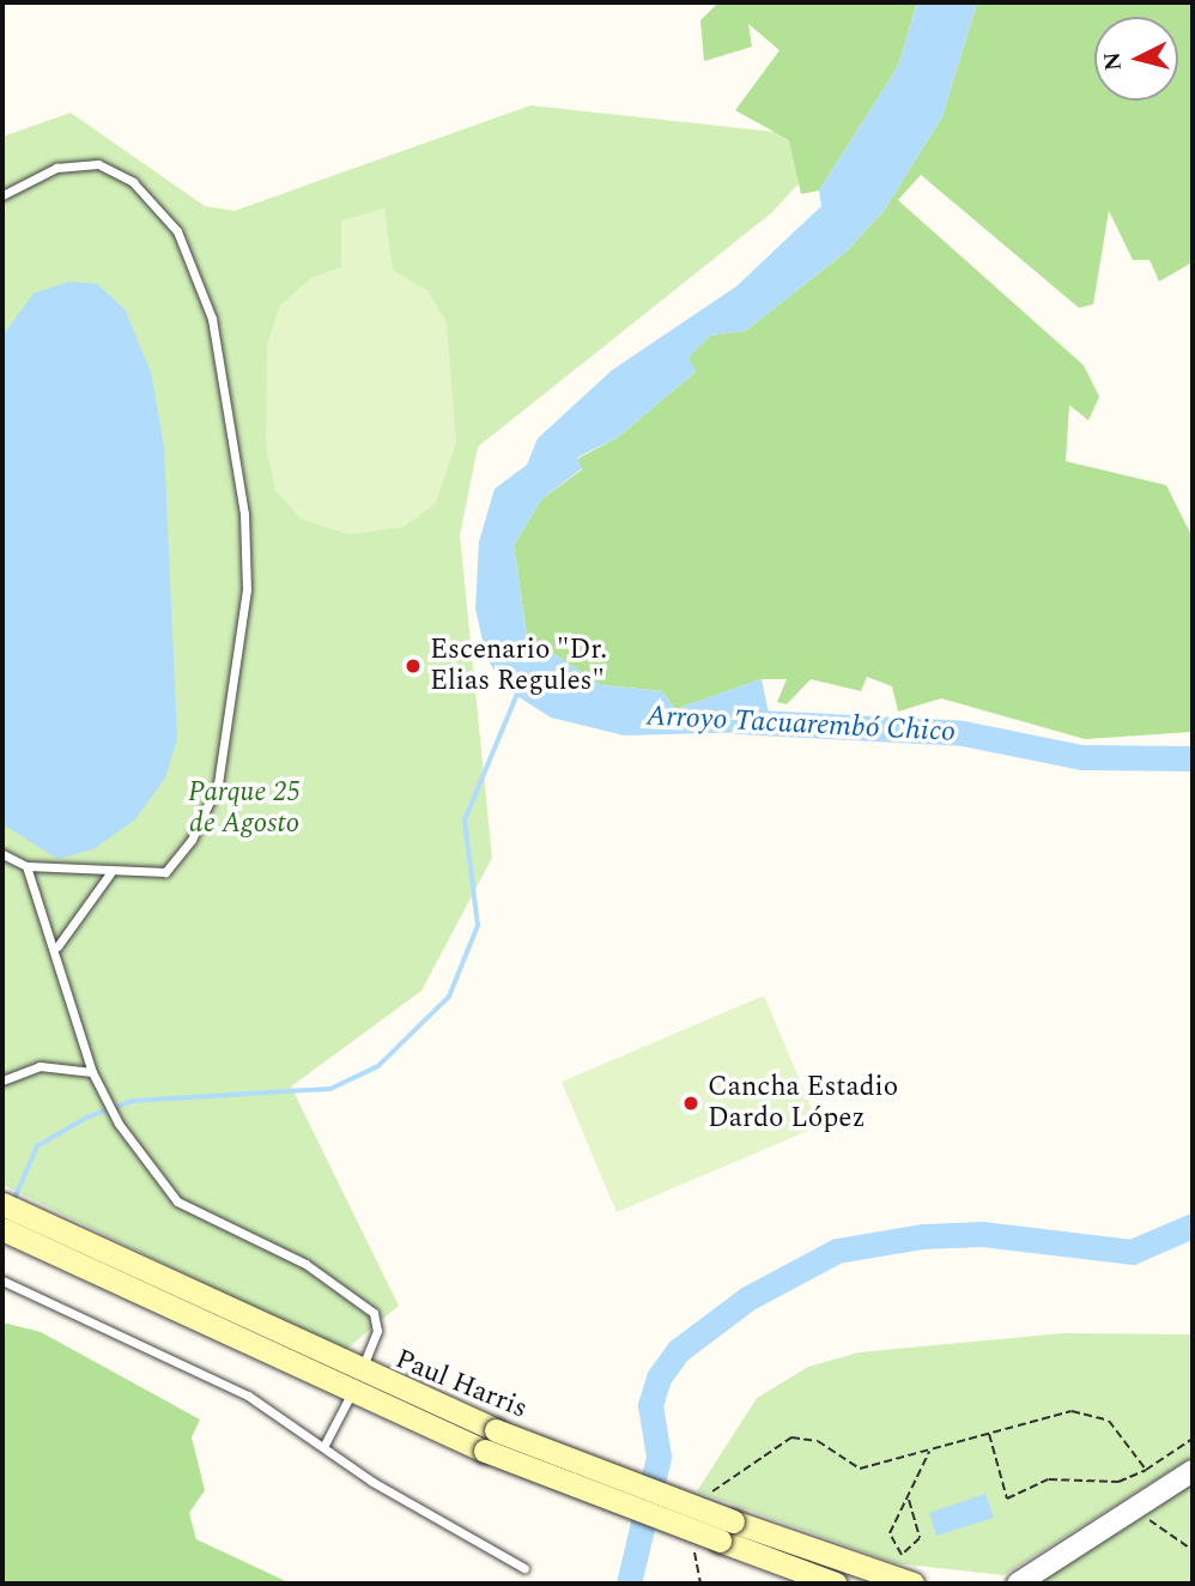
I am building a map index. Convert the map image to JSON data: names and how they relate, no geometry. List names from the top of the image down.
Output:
{
  "streets": {
    "main road": ["Paul Harris"]
  },
  "water": ["Arroyo Tacuarembó Chico"],
  "parks": ["Parque 25 de Agosto"],
  "places": ["Escenario \"Dr. Elias Regules\"", "Cancha Estadio Dardo López"],
  "north": "left"
}
